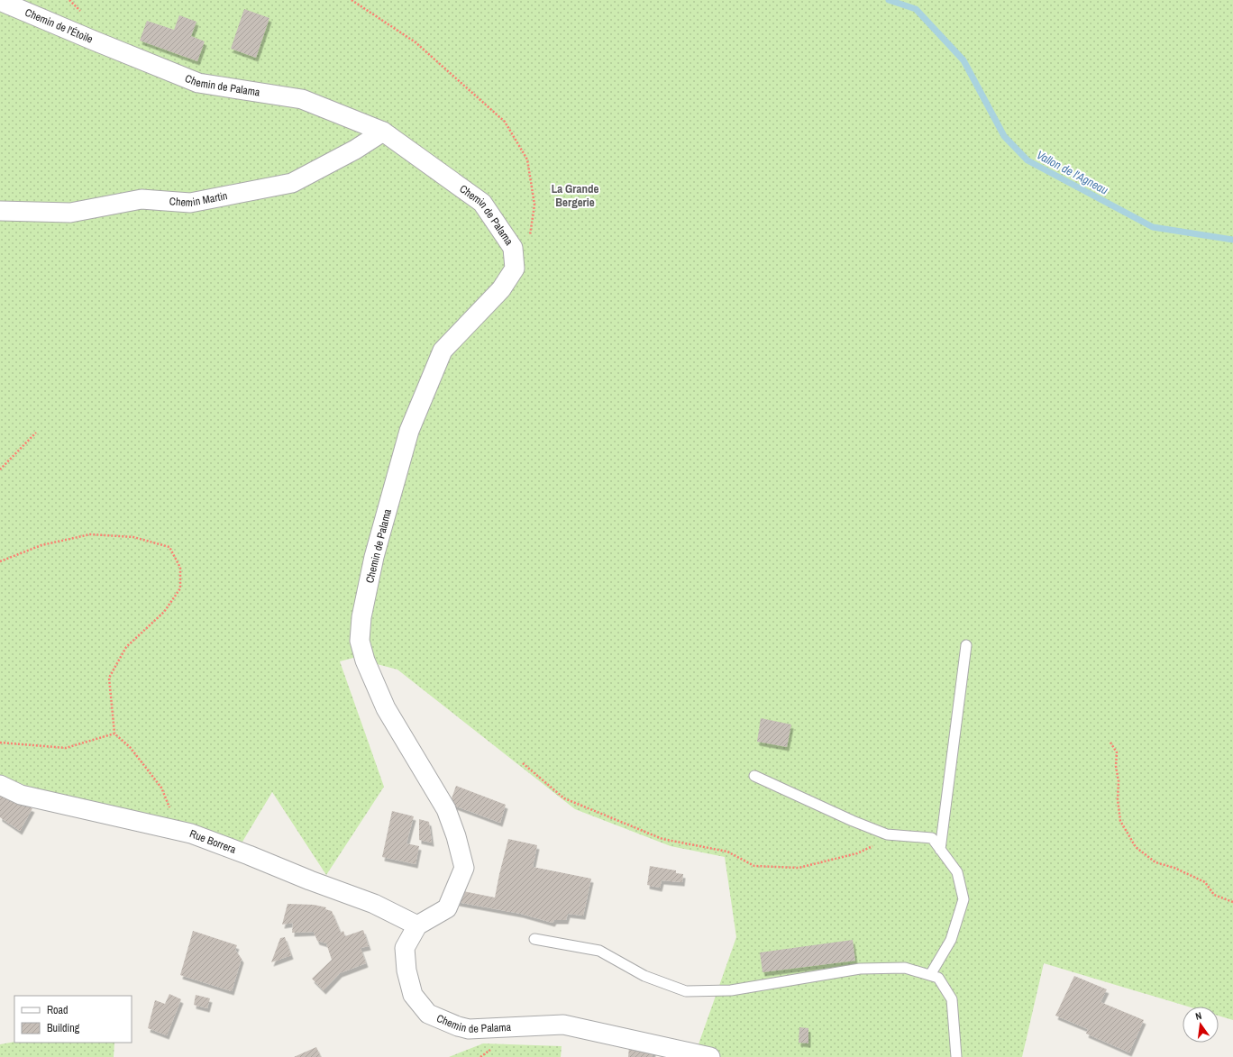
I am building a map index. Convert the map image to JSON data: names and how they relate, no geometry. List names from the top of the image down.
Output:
{
  "streets": {
    "street": [
      "Chemin de l'Étoile",
      "Chemin de Palama",
      "Chemin Martin",
      "Rue Borrera"
    ]
  },
  "crossings": [
    ["Chemin de l'Étoile", "Chemin de Palama"],
    ["Chemin de Palama", "Chemin Martin"],
    ["Chemin de Palama", "Rue Borrera"]
  ],
  "districts": ["La Grande Bergerie"],
  "water": ["Vallon de l'Agneau"],
  "legend": ["Road", "Building"],
  "north": "top"
}
